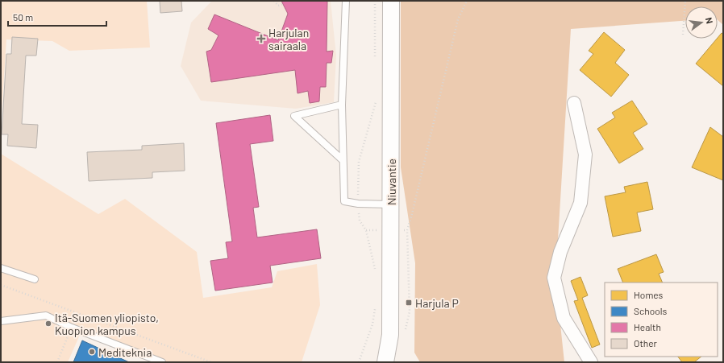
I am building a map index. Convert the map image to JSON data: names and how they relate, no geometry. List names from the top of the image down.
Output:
{
  "streets": {
    "street": ["Niuvantie"]
  },
  "places": {
    "health": ["Harjulan sairaala"],
    "transit": ["Harjula P"],
    "other": ["Itä-Suomen yliopisto, Kuopion kampus", "Mediteknia"]
  },
  "legend": [
    "Homes",
    "Schools",
    "Health",
    "Other"
  ],
  "scale_bar": "50 m",
  "north": "right"
}
